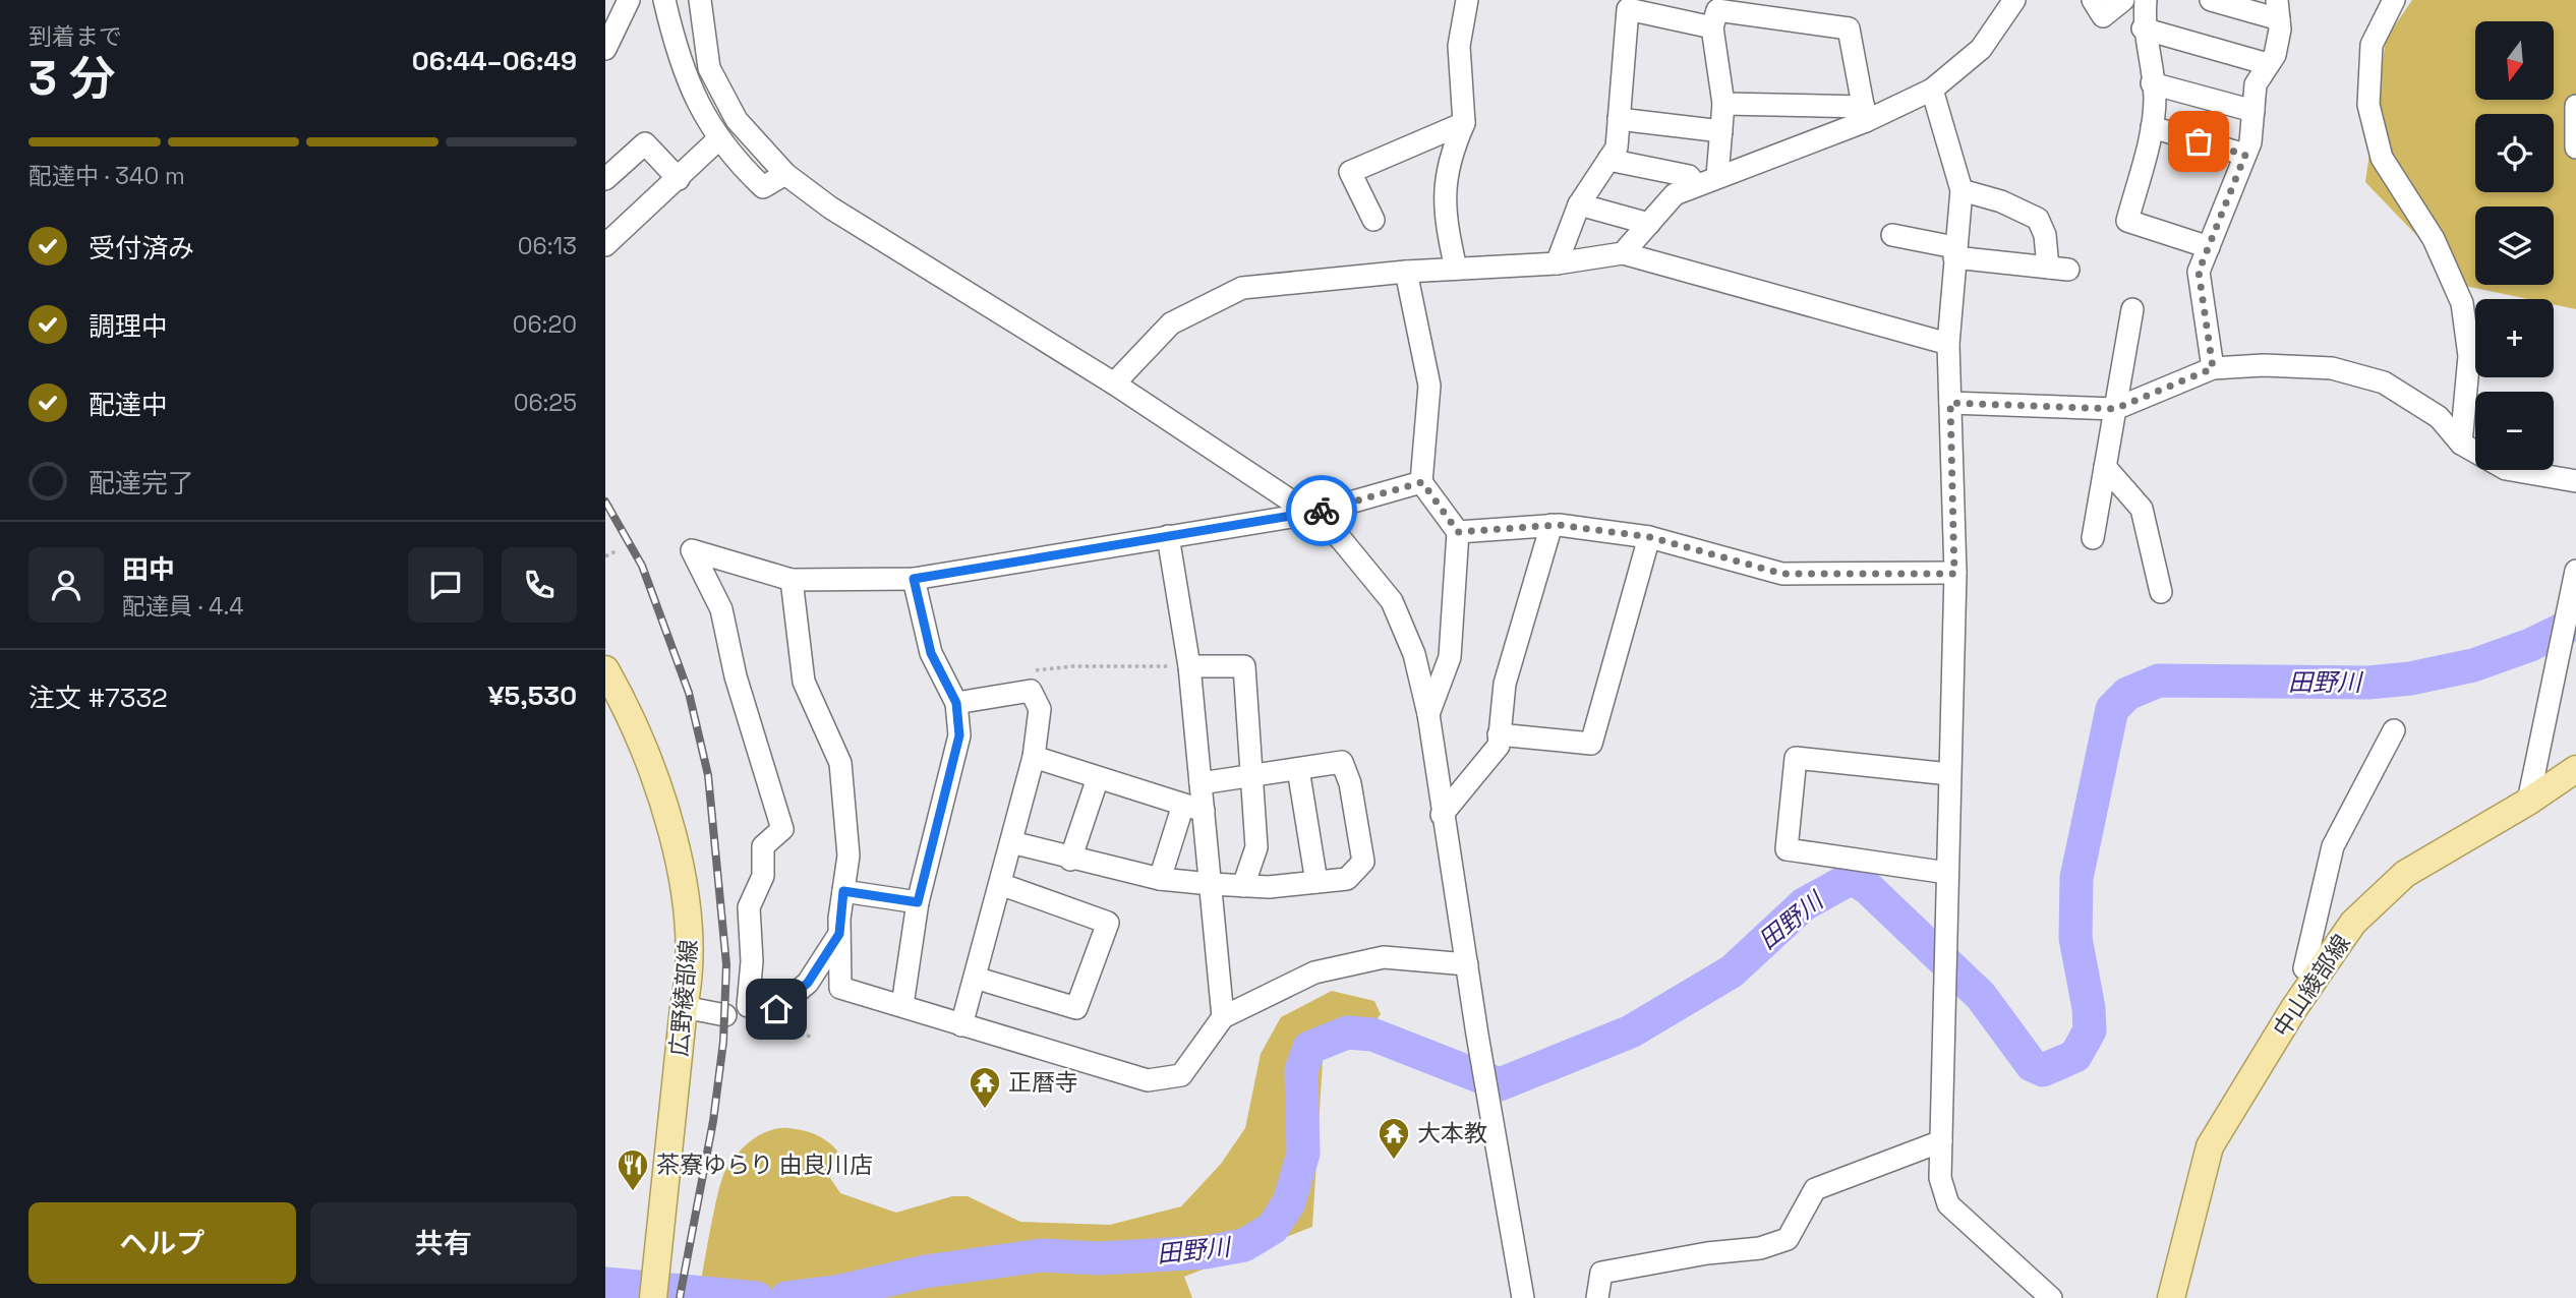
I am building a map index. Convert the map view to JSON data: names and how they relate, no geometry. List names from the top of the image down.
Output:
{
  "streets": {
    "main road": ["中山綾部線", "広野綾部線"]
  },
  "water": ["田野川"],
  "places": {
    "temple": ["正暦寺", "大本教"],
    "restaurant": ["茶寮ゆらり 由良川店"]
  },
  "north": "bottom",
  "page": {
    "heading": ["3 分", "到着まで", "06:44–06:49"],
    "panel": [
      "田中",
      "配達員 · 4.4",
      "注文 #7332",
      "¥5,530"
    ],
    "map_buttons": ["+", "−"],
    "bar": "配達中 · 340 m",
    "list": [
      ["受付済み", "06:13"],
      ["調理中", "06:20"],
      ["配達中", "06:25"],
      "配達完了"
    ],
    "buttons": ["ヘルプ", "共有"]
  }
}
